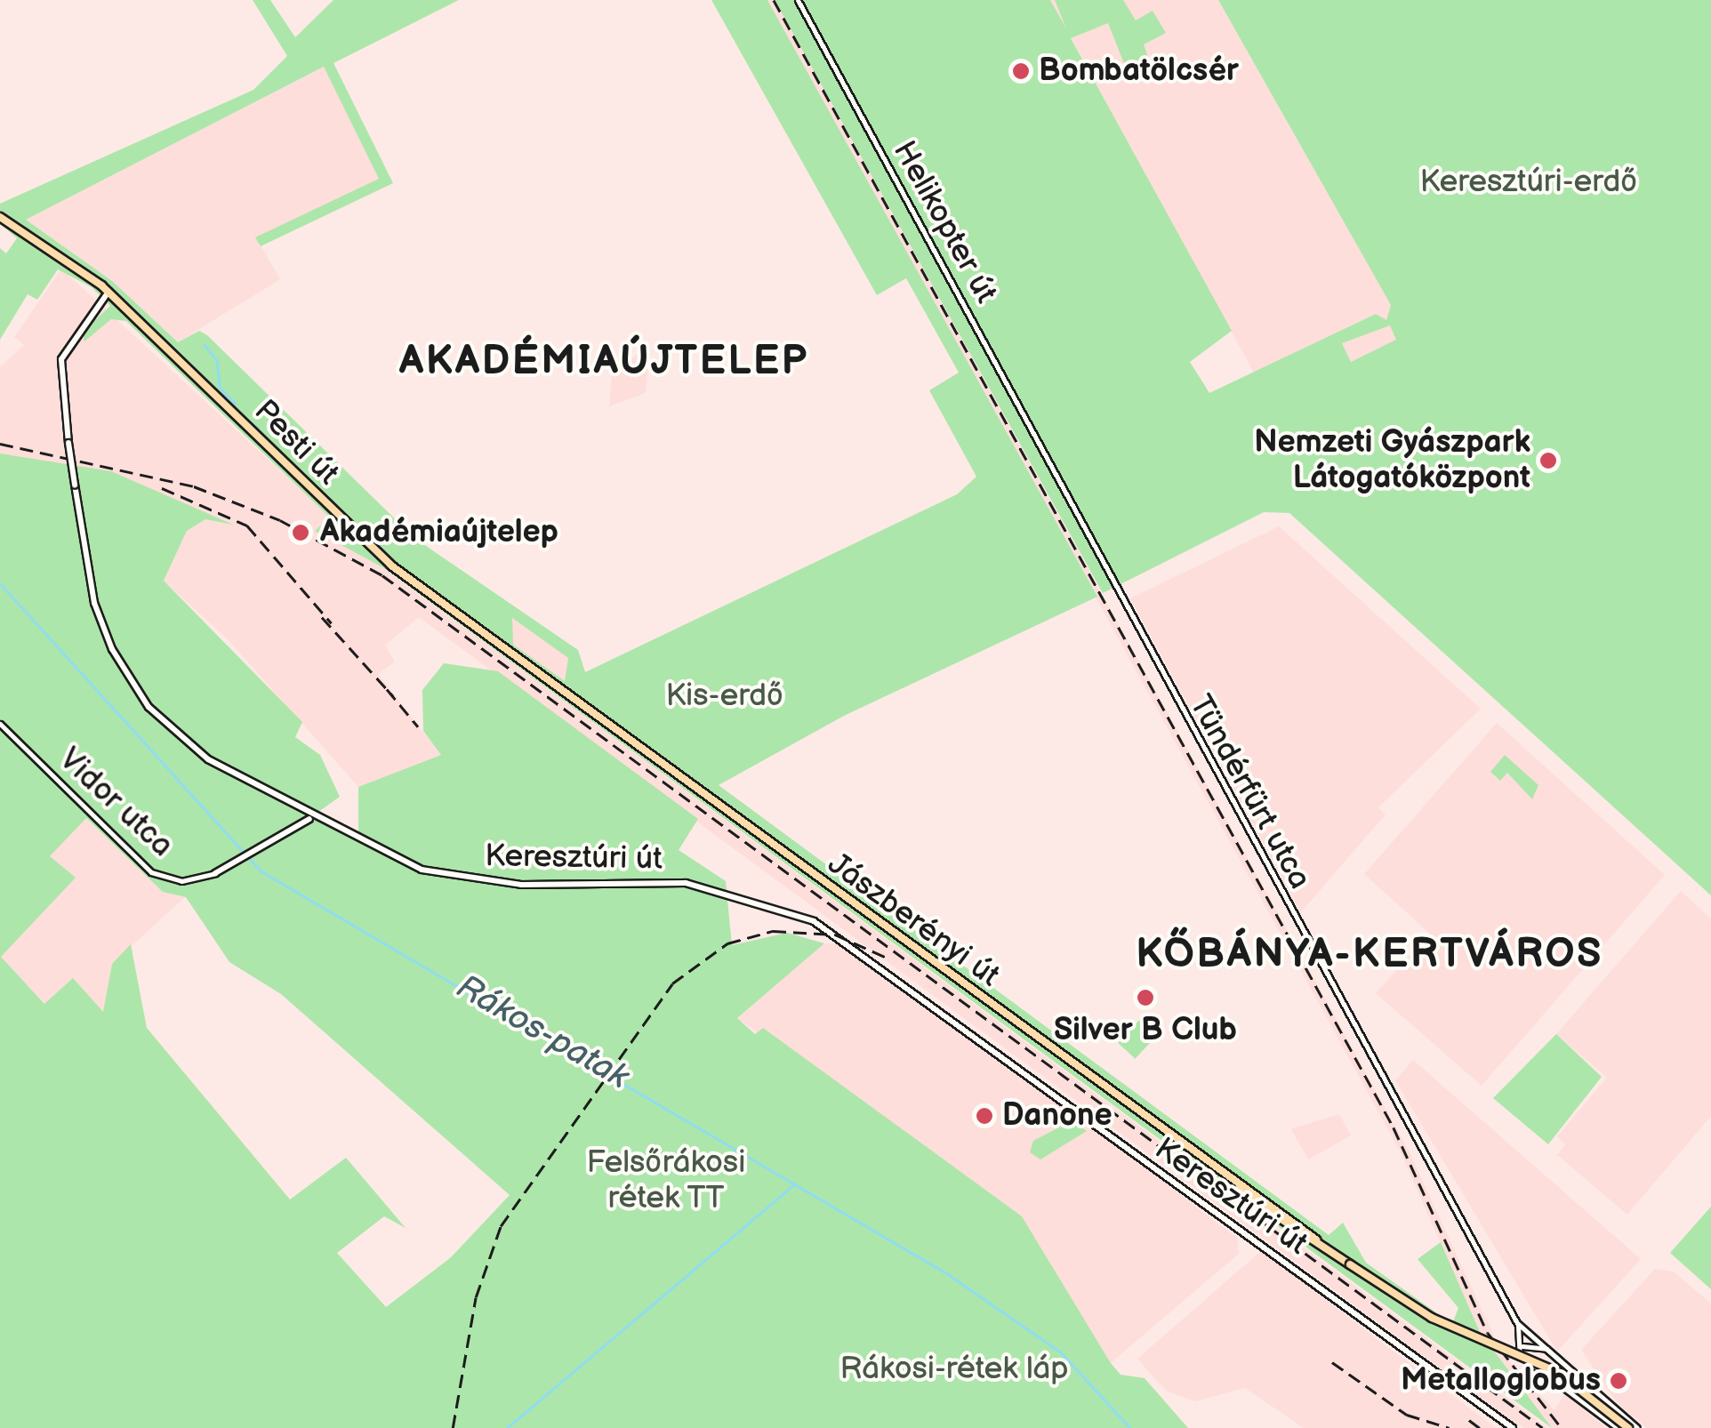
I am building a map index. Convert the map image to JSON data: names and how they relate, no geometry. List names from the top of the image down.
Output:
{
  "streets": {
    "main road": ["Pesti út", "Keresztúri út", "Jászberényi út"],
    "street": ["Helikopter út", "Tündérfürt utca", "Vidor utca"]
  },
  "crossings": [
    ["Helikopter út", "Tündérfürt utca"],
    ["Pesti út", "Keresztúri út"],
    ["Pesti út", "Jászberényi út"]
  ],
  "districts": ["AKADÉMIAÚJTELEP", "KŐBÁNYA-KERTVÁROS"],
  "water": ["Rákos-patak"],
  "parks": [
    "Keresztúri-erdő",
    "Kis-erdő",
    "Felsőrákosi rétek TT",
    "Rákosi-rétek láp"
  ],
  "places": [
    "Bombatölcsér",
    "Nemzeti Gyászpark Látogatóközpont",
    "Akadémiaújtelep",
    "Silver B Club",
    "Danone",
    "Metalloglobus"
  ]
}
